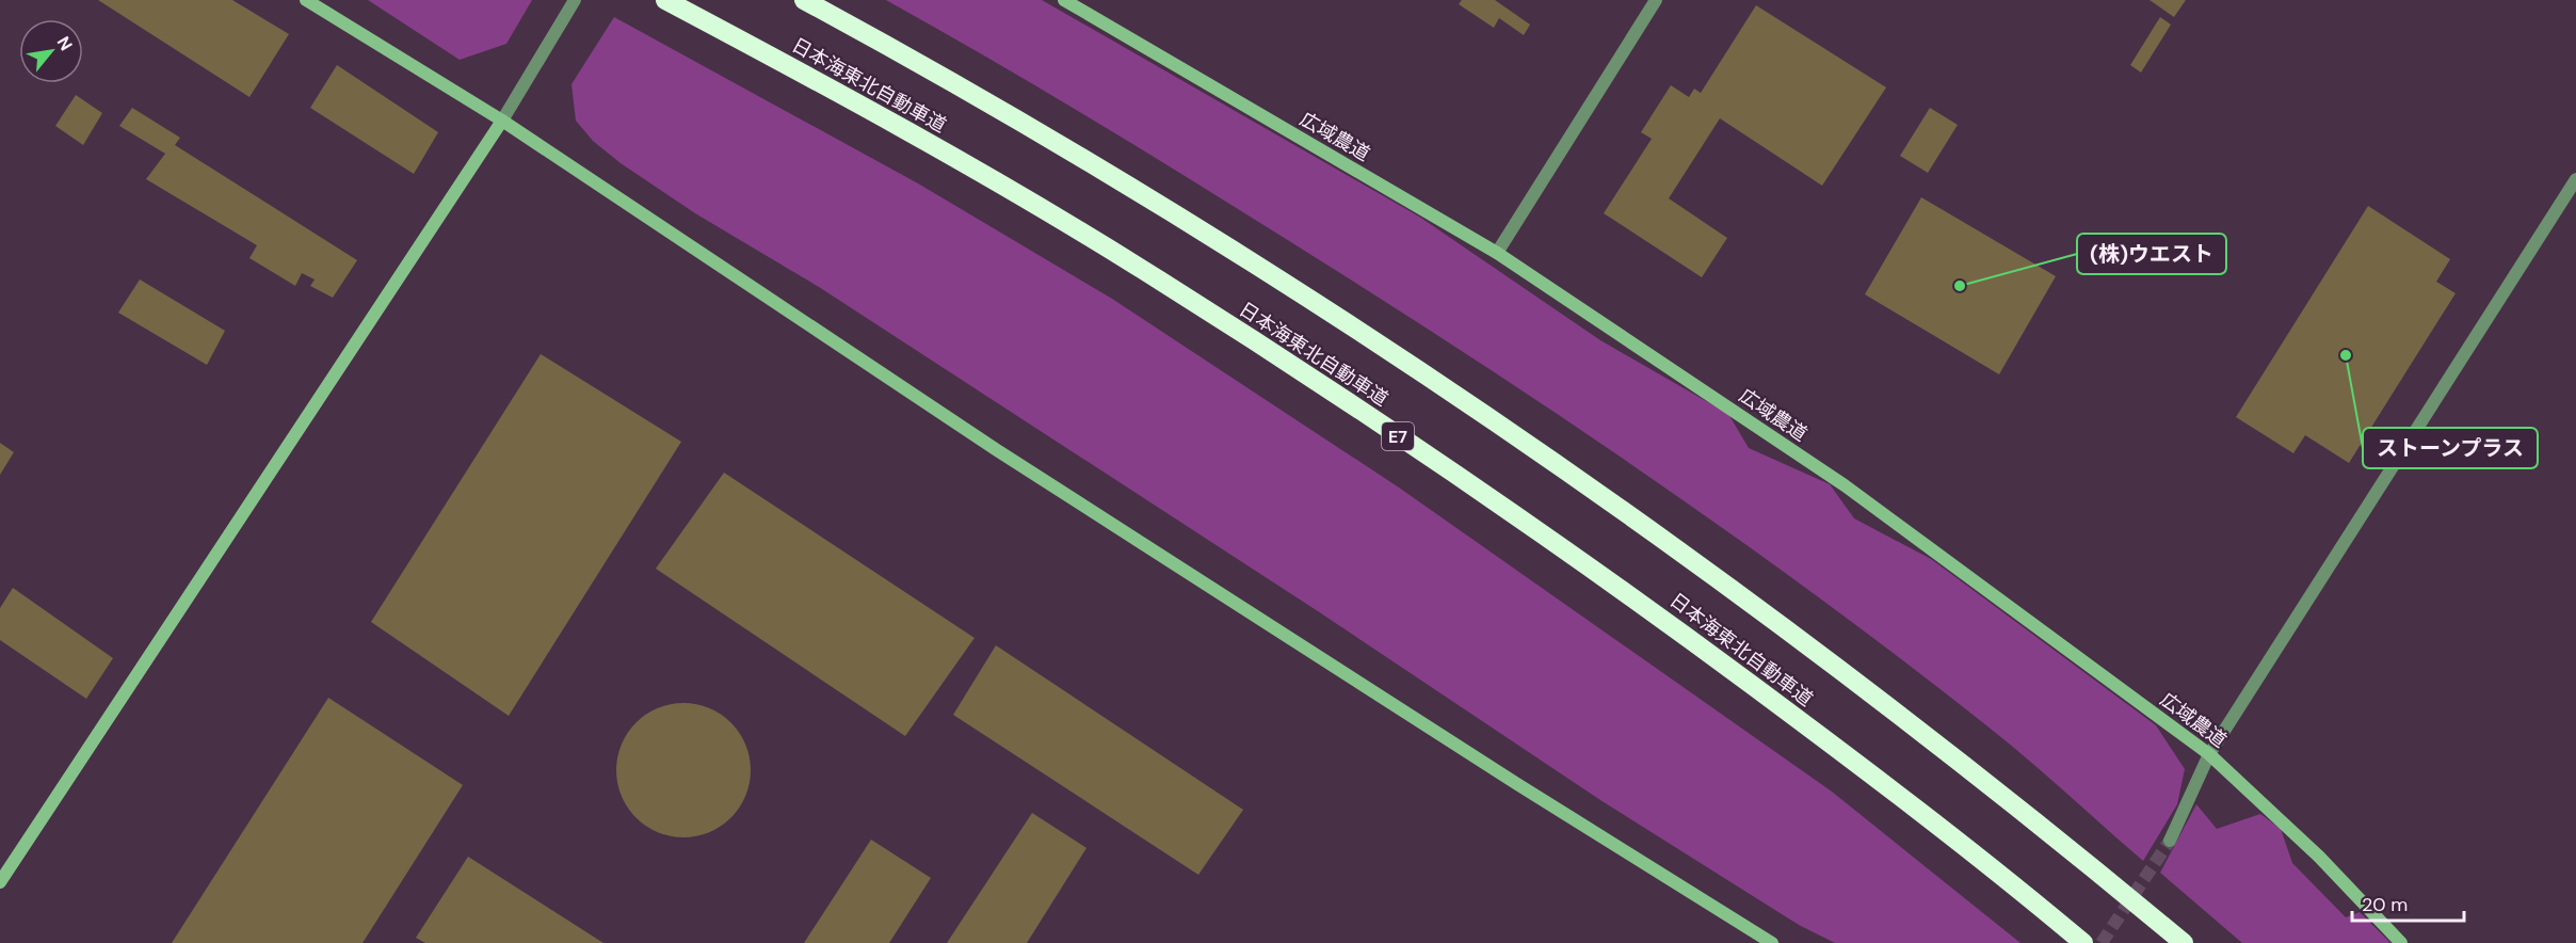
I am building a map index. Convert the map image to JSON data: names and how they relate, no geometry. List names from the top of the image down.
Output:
{
  "streets": {
    "highway": ["日本海東北自動車道", "E7"],
    "street": ["広域農道"]
  },
  "places": ["(株)ウエスト", "ストーンプラス"],
  "scale_bar": "20 m",
  "north": "top right"
}
